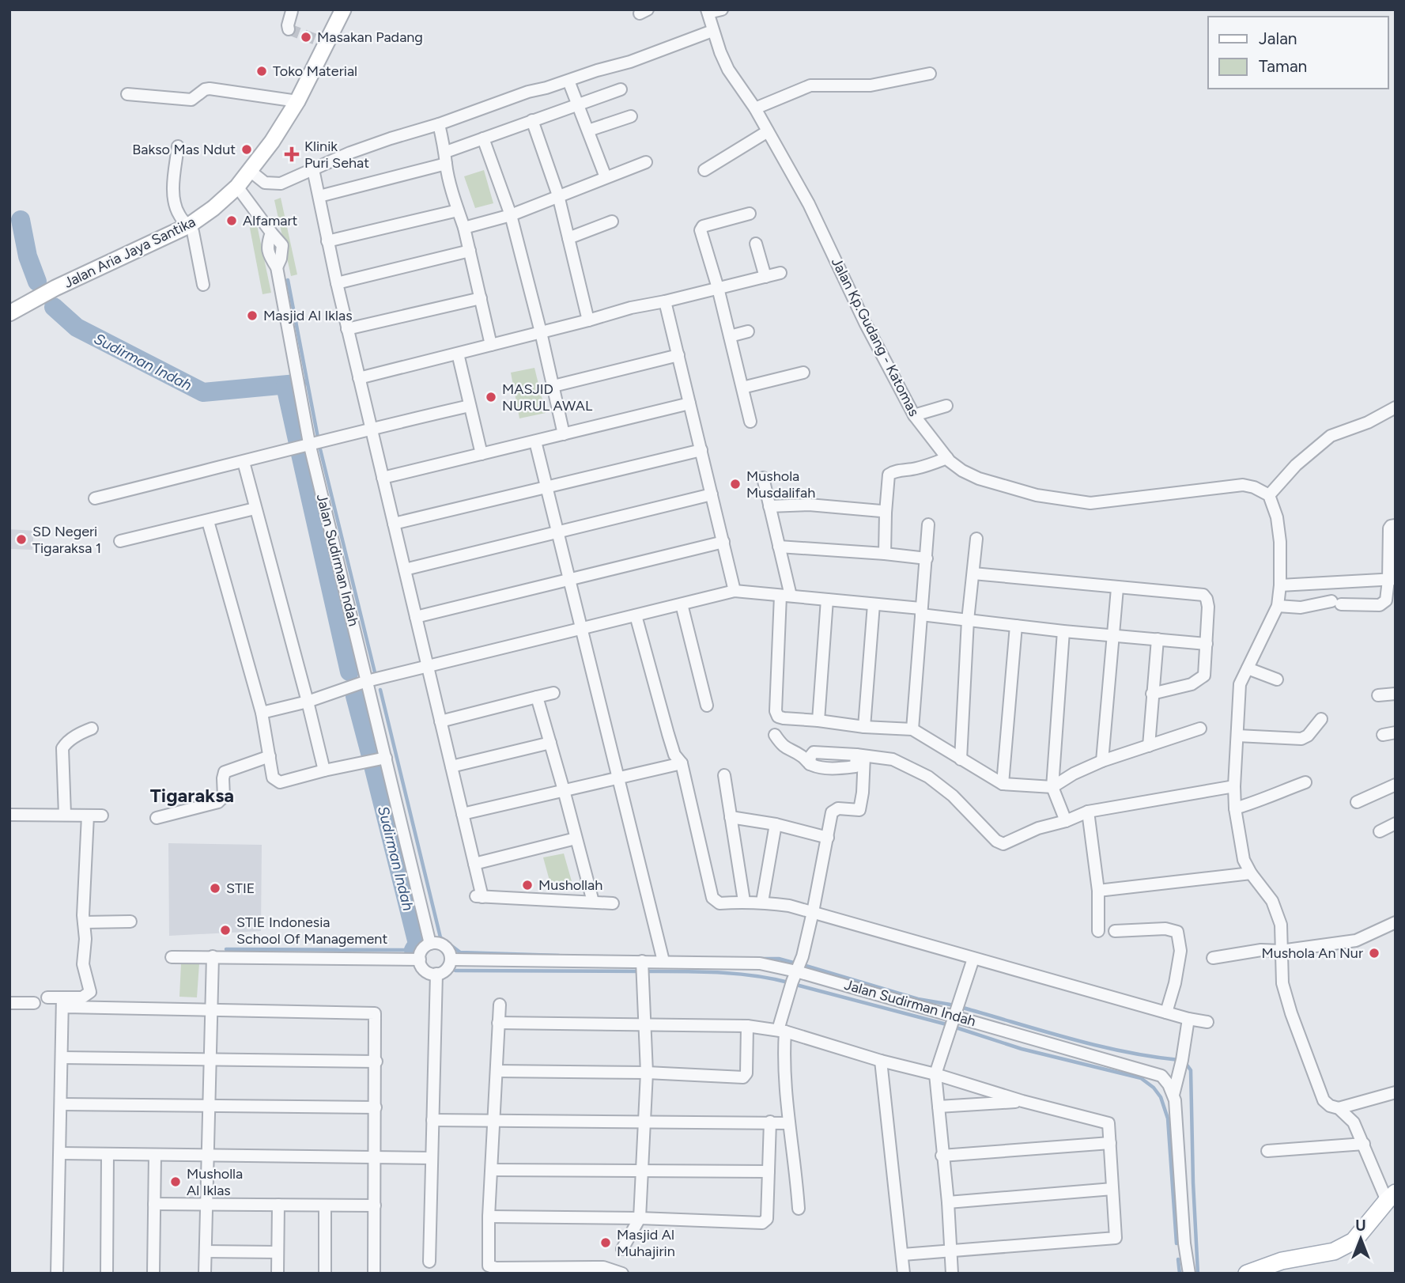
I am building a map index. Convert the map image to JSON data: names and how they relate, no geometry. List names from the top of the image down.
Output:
{
  "streets": {
    "street": ["Jalan Aria Jaya Santika", "Jalan Kp.Gudang - Katomas", "Jalan Sudirman Indah"]
  },
  "crossings": [
    ["Jalan Aria Jaya Santika", "Jalan Sudirman Indah"]
  ],
  "districts": ["Tigaraksa"],
  "water": ["Sudirman Indah"],
  "places": {
    "other": [
      "Masakan Padang",
      "Toko Material",
      "Bakso Mas Ndut",
      "Alfamart",
      "Masjid Al Iklas",
      "MASJID NURUL AWAL",
      "Mushola Musdalifah",
      "SD Negeri Tigaraksa 1",
      "Mushollah",
      "STIE",
      "STIE Indonesia School Of Management",
      "Mushola An Nur",
      "Musholla Al Iklas",
      "Masjid Al Muhajirin"
    ],
    "health": ["Klinik Puri Sehat"]
  },
  "legend": ["Jalan", "Taman"],
  "north": "top"
}
